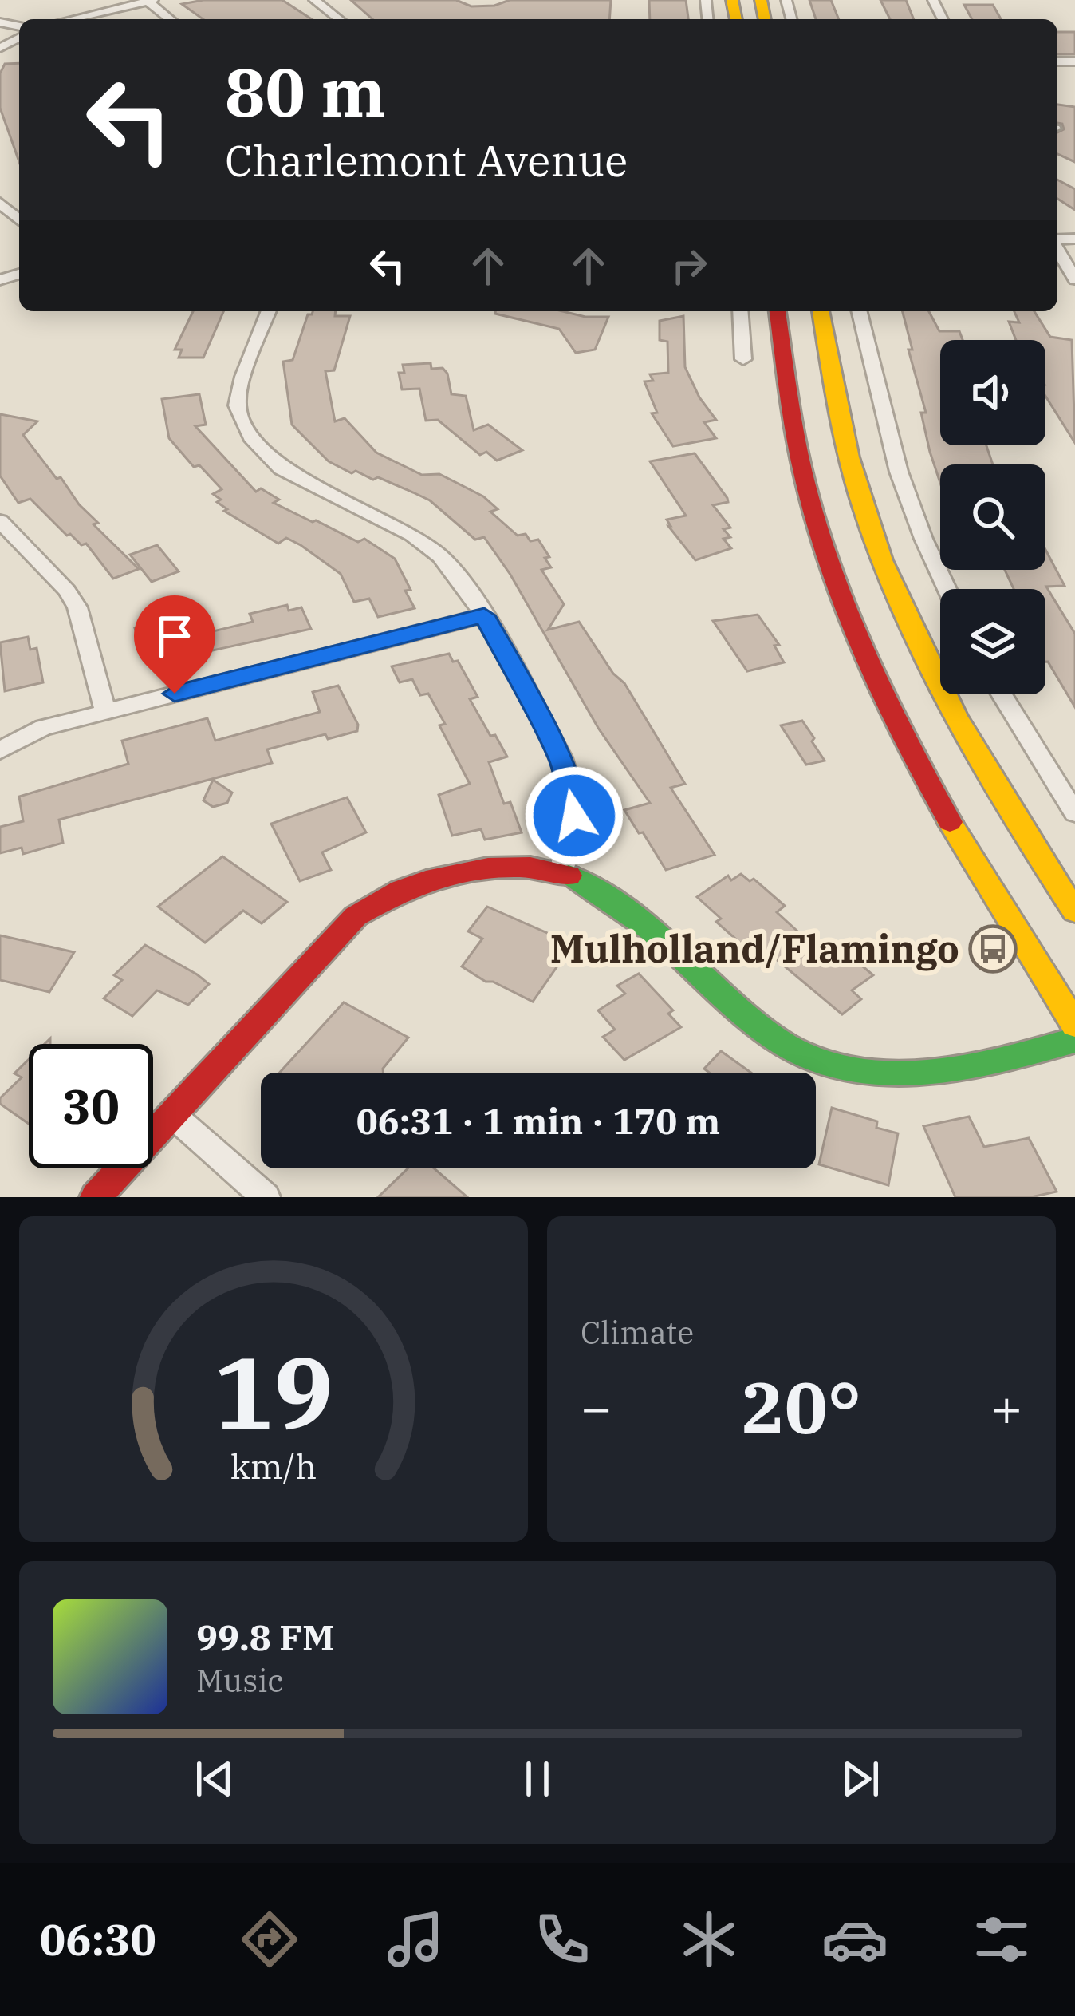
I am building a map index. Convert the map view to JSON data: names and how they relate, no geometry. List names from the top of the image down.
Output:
{
  "places": {
    "bus stop": ["Mulholland/Flamingo"]
  },
  "page": {
    "turn": ["80 m", "Charlemont Avenue"],
    "limit": "30",
    "trip": "06:31 · 1 min · 170 m",
    "tile": "Climate",
    "heat": ["−", "20°", "+"],
    "song": ["99.8 FM", "Music"],
    "tabs": "06:30",
    "gauge": ["19", "km/h"]
  }
}
